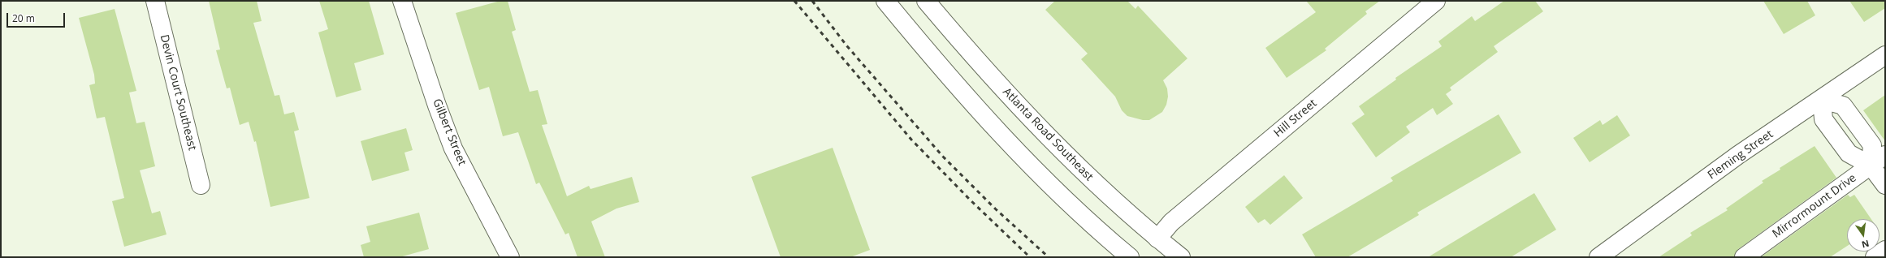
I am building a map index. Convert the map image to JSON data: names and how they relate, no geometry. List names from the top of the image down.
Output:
{
  "streets": {
    "street": [
      "Devin Court Southeast",
      "Hill Street",
      "Gilbert Street",
      "Atlanta Road Southeast",
      "Fleming Street",
      "Mirrormount Drive"
    ]
  },
  "crossings": [
    ["Hill Street", "Atlanta Road Southeast"]
  ],
  "scale_bar": "20 m",
  "north": "bottom"
}
